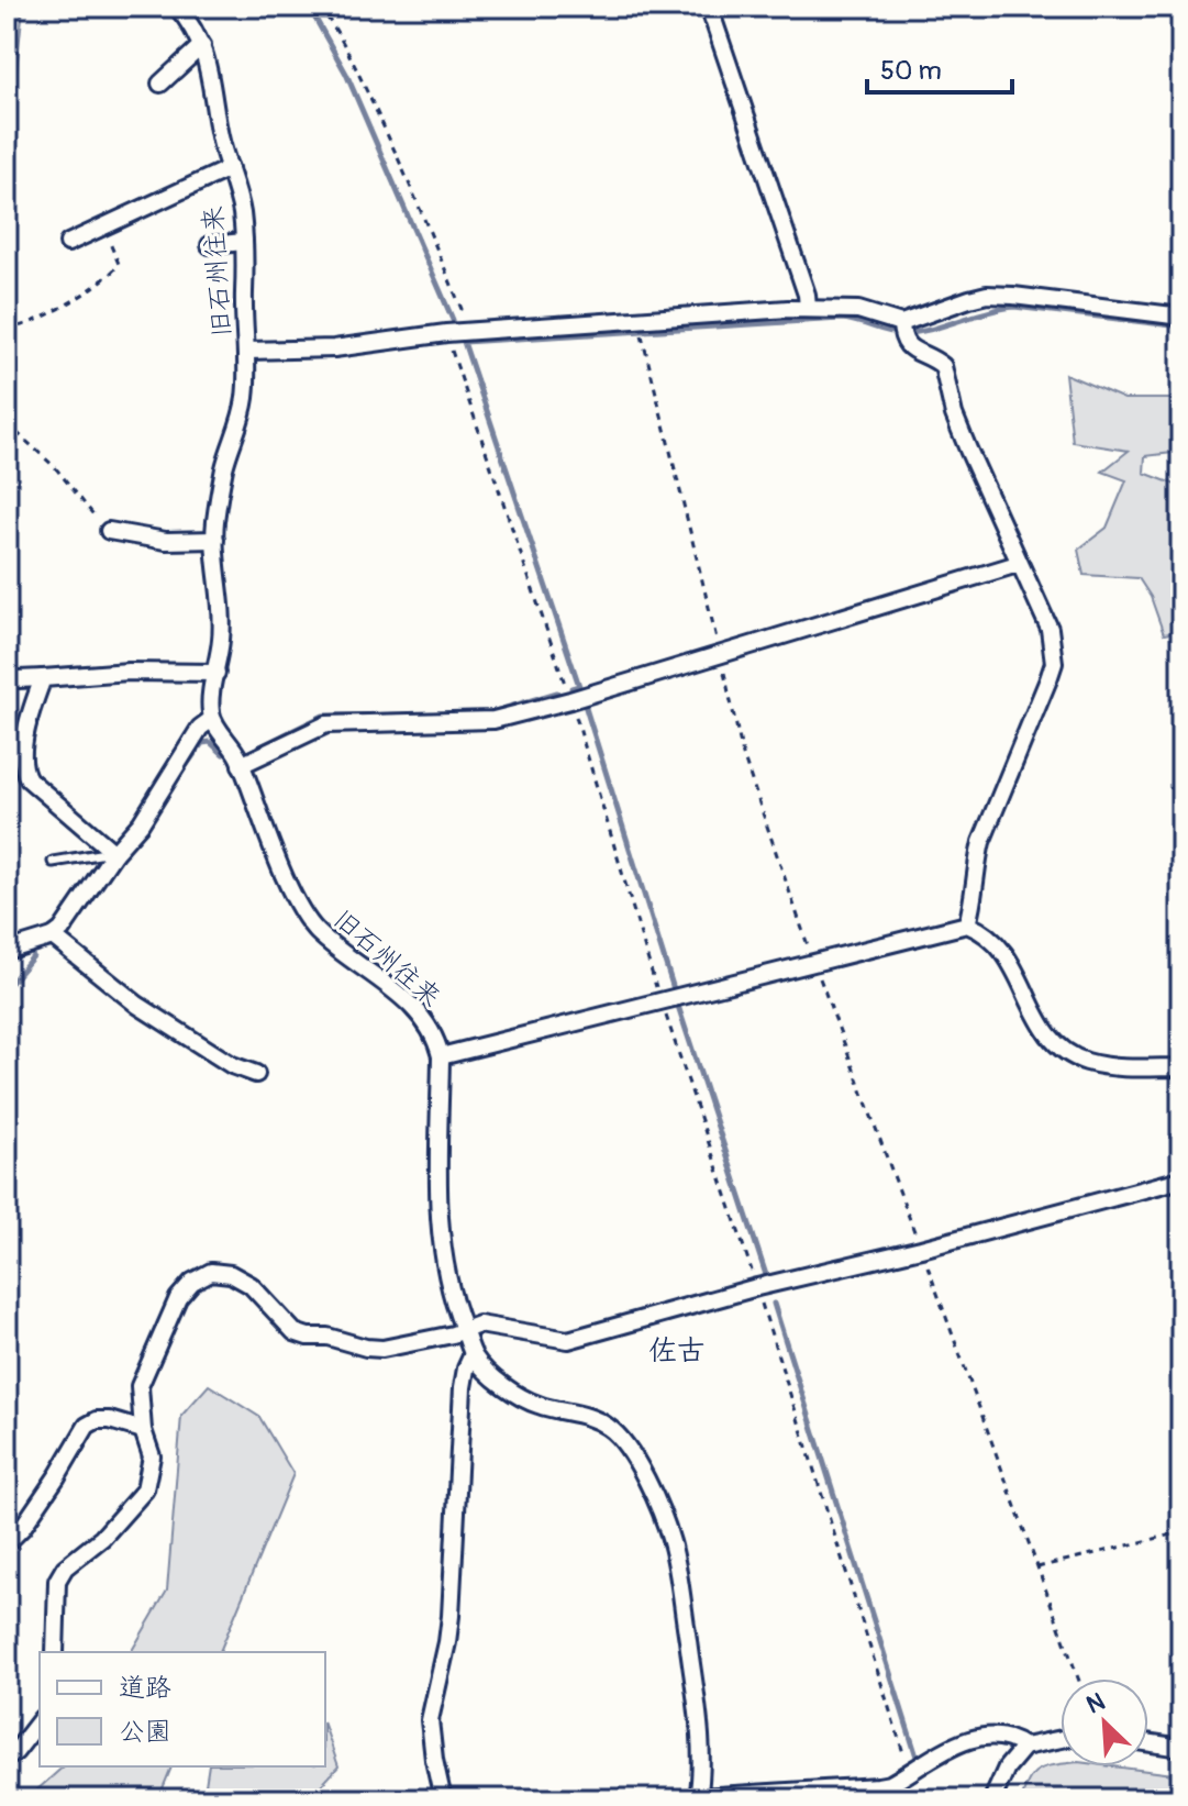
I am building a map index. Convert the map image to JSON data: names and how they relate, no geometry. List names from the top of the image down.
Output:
{
  "streets": {
    "street": ["旧石州往来"]
  },
  "districts": ["佐古"],
  "legend": ["道路", "公園"],
  "scale_bar": "50 m",
  "north": "top left"
}
